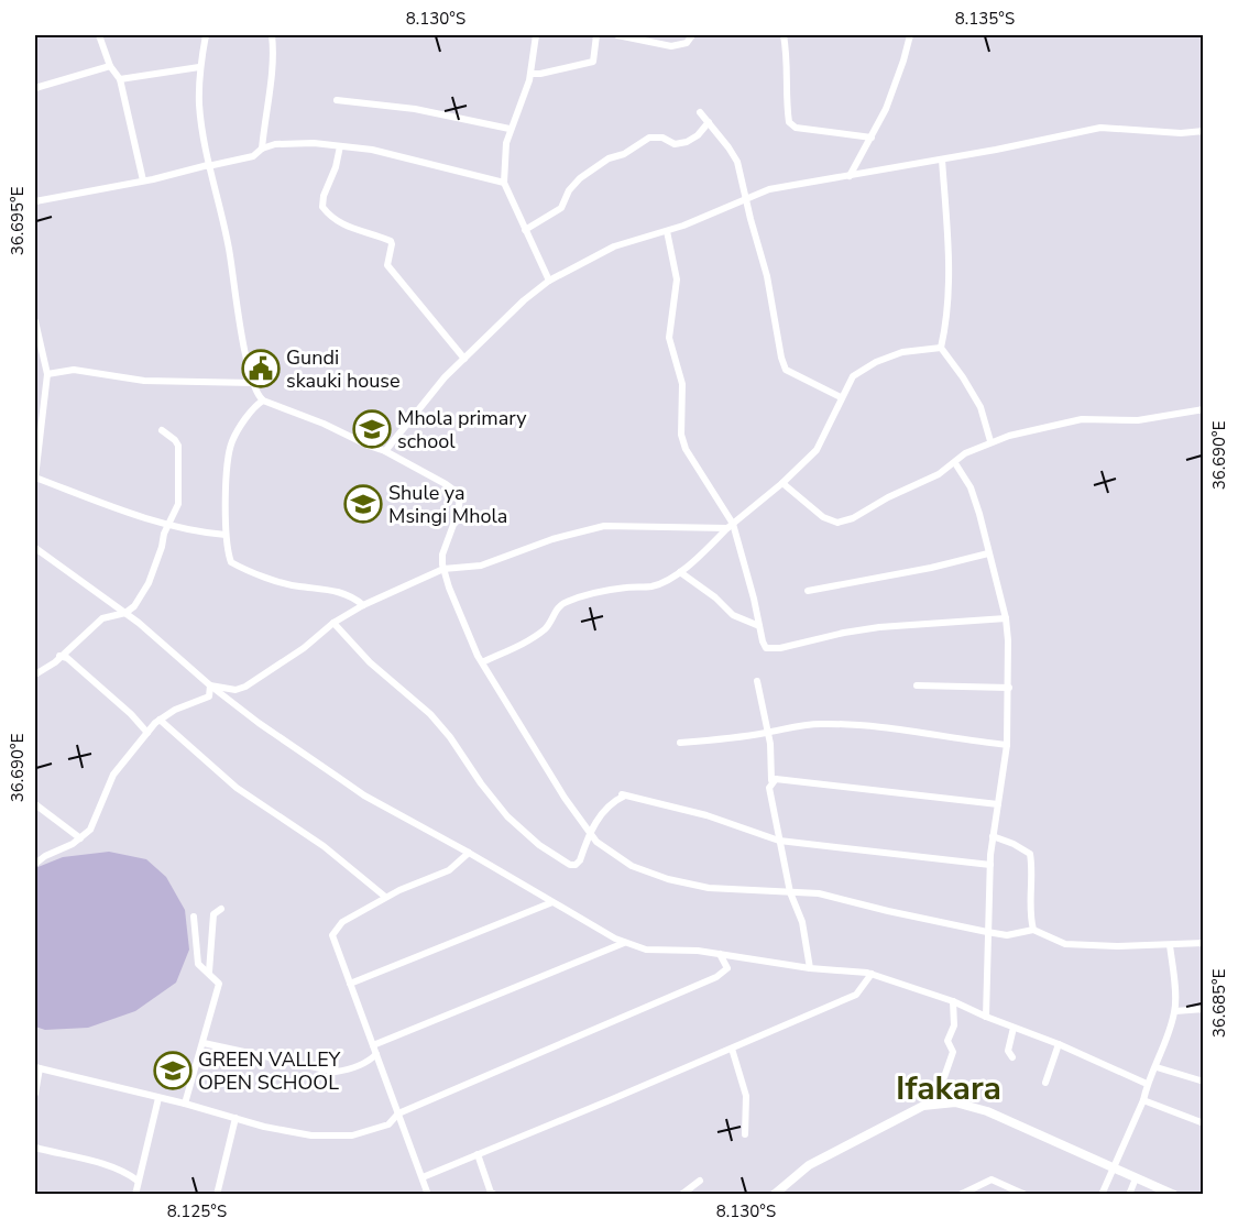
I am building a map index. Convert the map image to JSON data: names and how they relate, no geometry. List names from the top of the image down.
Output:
{
  "districts": ["Ifakara"],
  "places": {
    "public building": ["Gundi skauki house"],
    "school or university": ["Mhola primary school", "Shule ya Msingi Mhola", "GREEN VALLEY OPEN SCHOOL"]
  },
  "coordinates": [
    "8.130°S",
    "8.135°S",
    "36.695°E",
    "36.690°E",
    "36.685°E",
    "8.125°S"
  ]
}
